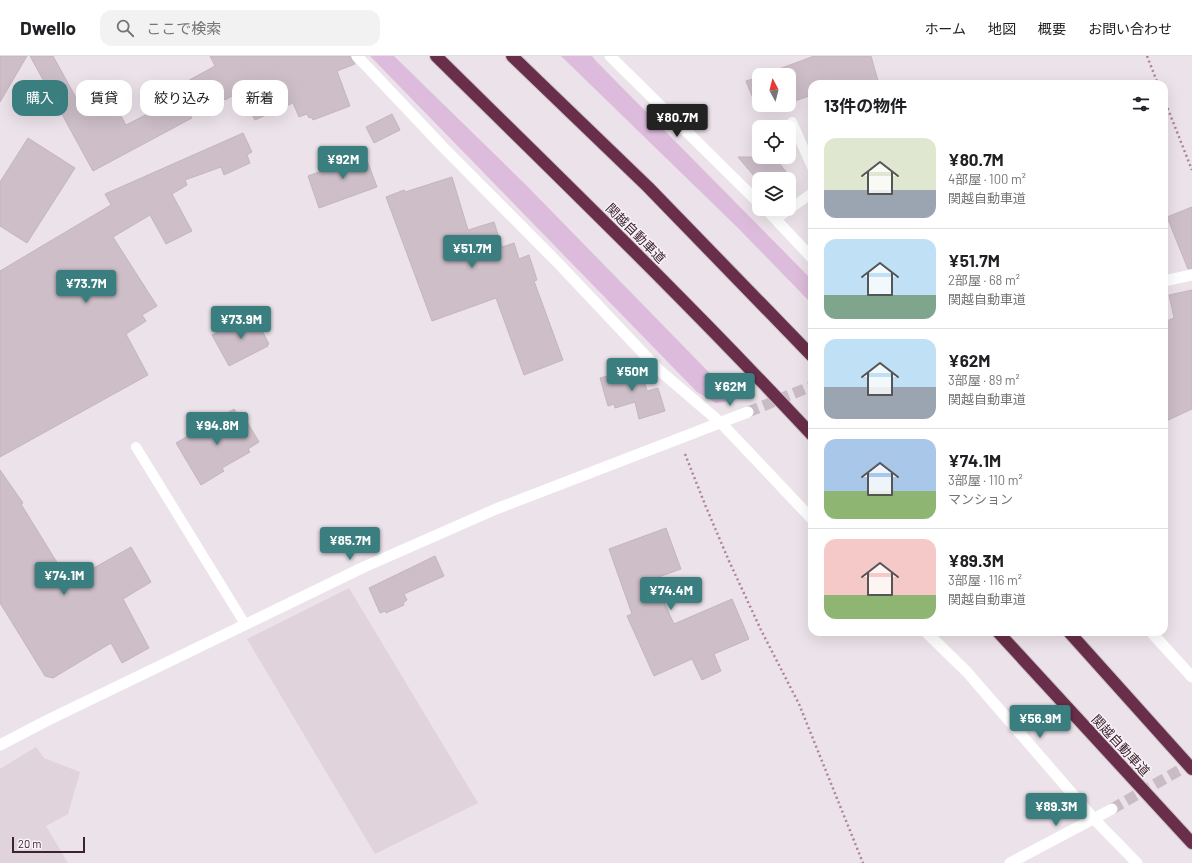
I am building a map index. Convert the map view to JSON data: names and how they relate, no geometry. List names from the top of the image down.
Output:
{
  "streets": {
    "highway": ["関越自動車道"]
  },
  "scale_bar": "20 m",
  "north": "top",
  "page": {
    "header": "Dwello",
    "search": "ここで検索",
    "nav": [
      "ホーム",
      "地図",
      "概要",
      "お問い合わせ"
    ],
    "chip": [
      "購入",
      "賃貸",
      "絞り込み",
      "新着"
    ],
    "heading": "13件の物件",
    "price": [
      "¥80.7M",
      "¥92M",
      "¥51.7M",
      "¥73.7M",
      "¥73.9M",
      "¥50M",
      "¥62M",
      "¥94.8M",
      "¥85.7M",
      "¥74.1M",
      "¥74.4M",
      "¥56.9M",
      "¥89.3M"
    ],
    "list": [
      {
        "name": "¥80.7M",
        "note": "4部屋 · 100 m² · 関越自動車道"
      },
      {
        "name": "¥51.7M",
        "note": "2部屋 · 68 m² · 関越自動車道"
      },
      {
        "name": "¥62M",
        "note": "3部屋 · 89 m² · 関越自動車道"
      },
      {
        "name": "¥74.1M",
        "note": "3部屋 · 110 m² · マンション"
      },
      {
        "name": "¥89.3M",
        "note": "3部屋 · 116 m² · 関越自動車道"
      }
    ],
    "scale": "20 m"
  }
}
